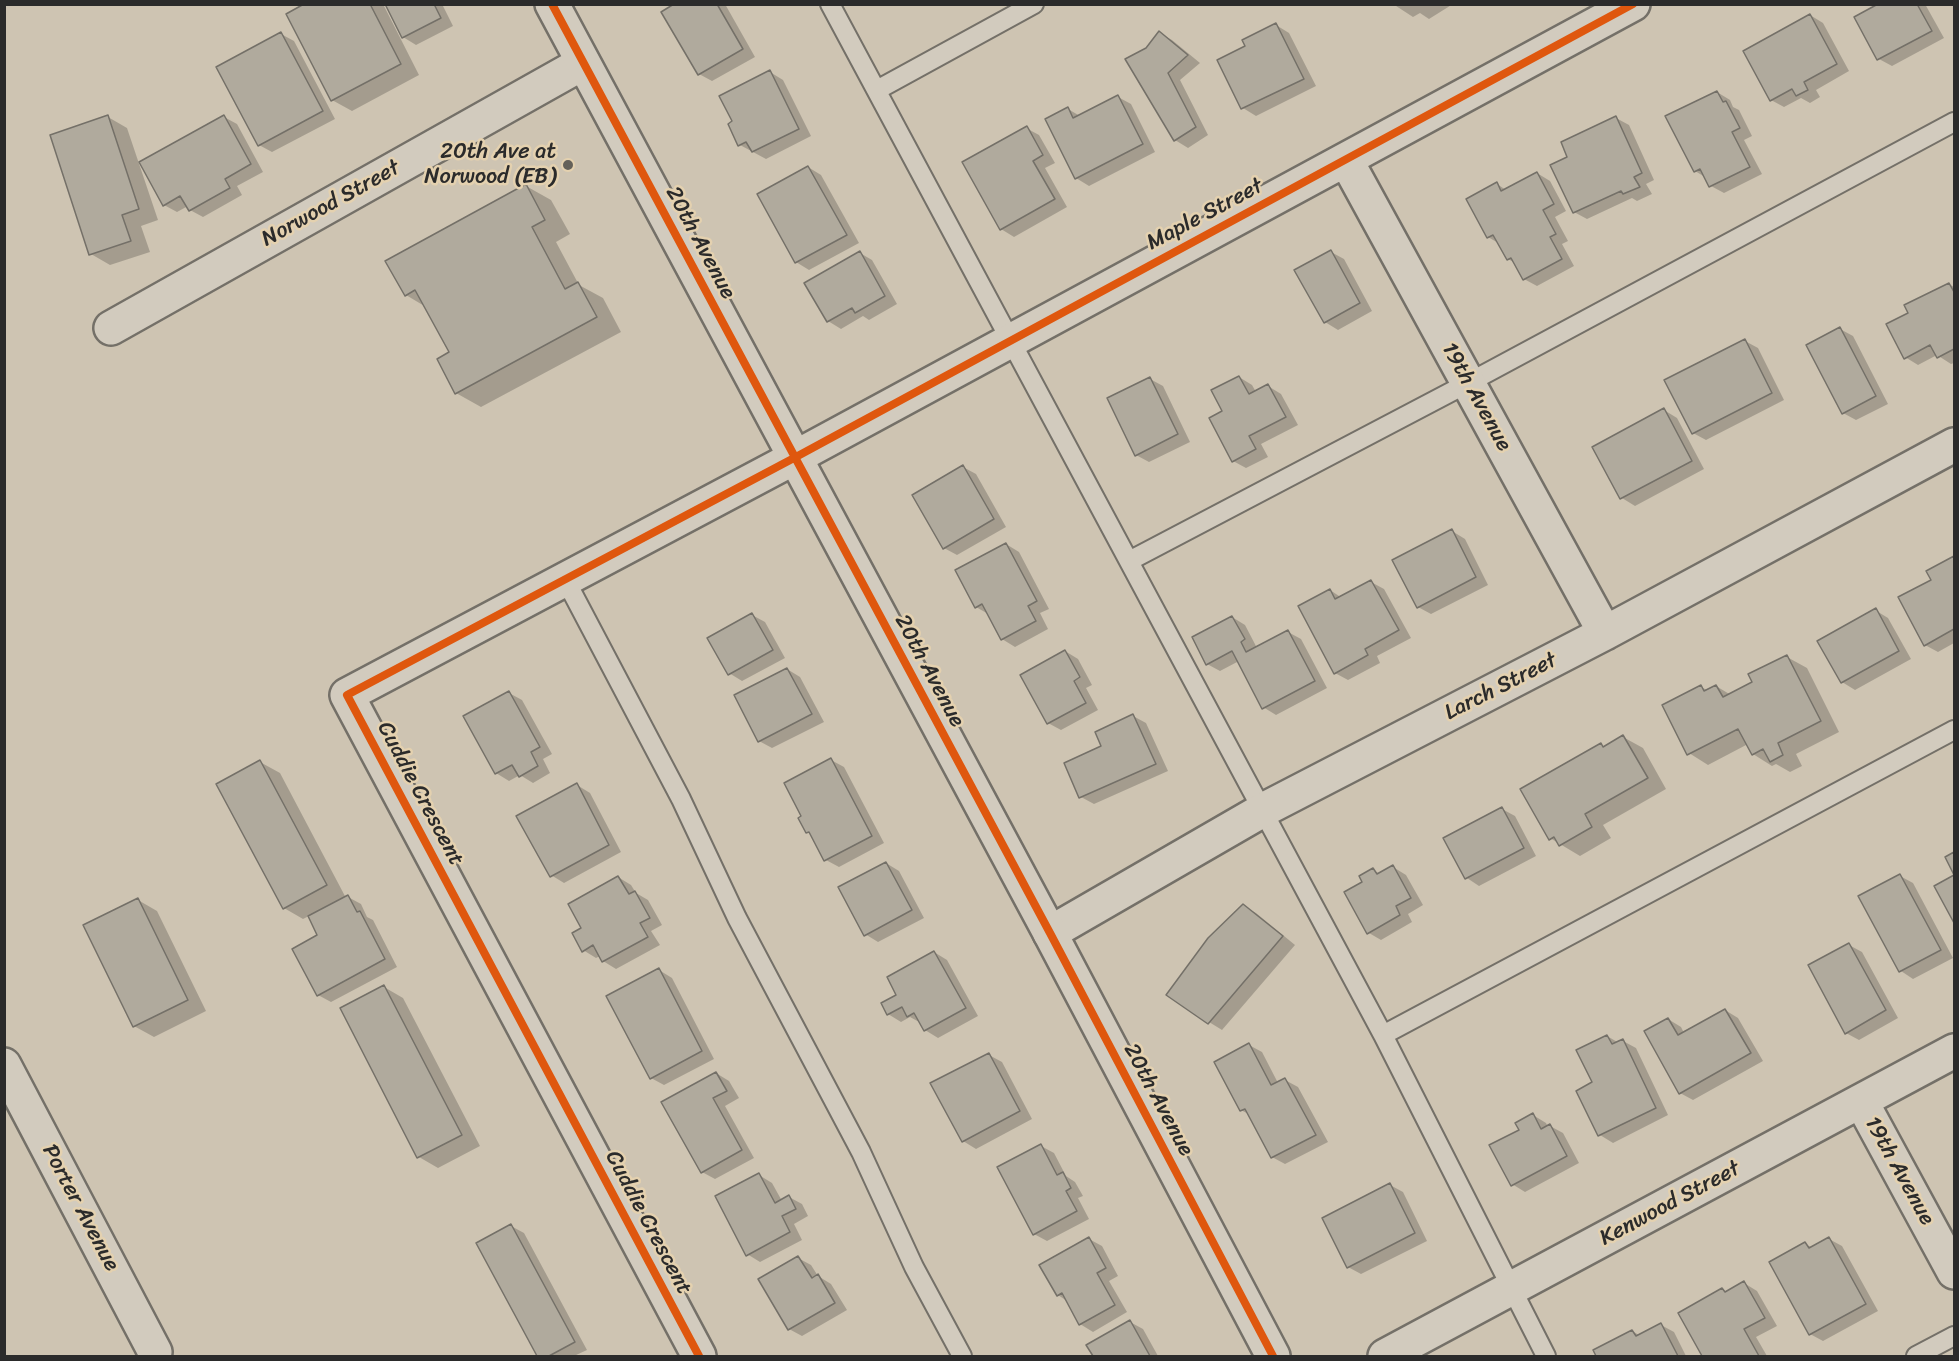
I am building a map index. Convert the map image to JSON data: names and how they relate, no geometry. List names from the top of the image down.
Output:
{
  "streets": {
    "street": [
      "Norwood Street",
      "Maple Street",
      "20th Avenue",
      "19th Avenue",
      "Larch Street",
      "Cuddie Crescent",
      "Kenwood Street",
      "Porter Avenue"
    ]
  },
  "crossings": [
    ["Norwood Street", "20th Avenue"],
    ["Maple Street", "20th Avenue"],
    ["Maple Street", "19th Avenue"],
    ["Maple Street", "Cuddie Crescent"],
    ["20th Avenue", "Larch Street"],
    ["20th Avenue", "Cuddie Crescent"],
    ["19th Avenue", "Larch Street"],
    ["19th Avenue", "Kenwood Street"]
  ],
  "places": ["20th Ave at Norwood (EB)"]
}
